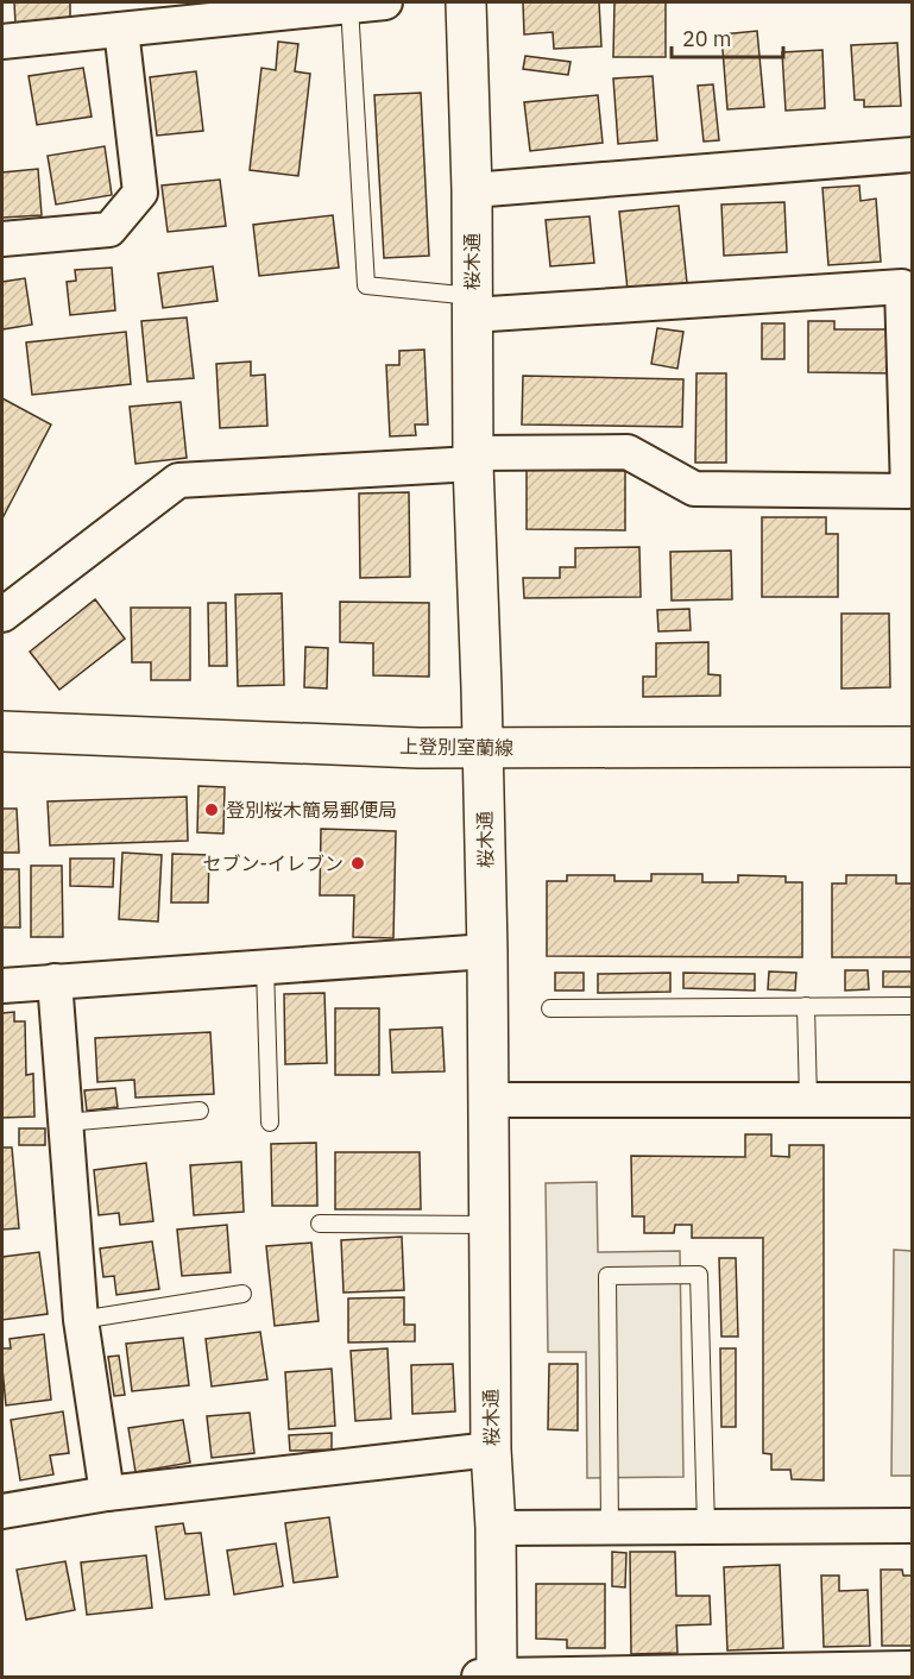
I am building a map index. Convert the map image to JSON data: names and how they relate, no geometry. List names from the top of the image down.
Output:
{
  "streets": {
    "street": ["桜木通", "上登別室蘭線"]
  },
  "crossings": [
    ["桜木通", "上登別室蘭線"]
  ],
  "places": ["登別桜木簡易郵便局", "セブン-イレブン"],
  "scale_bar": "20 m"
}
